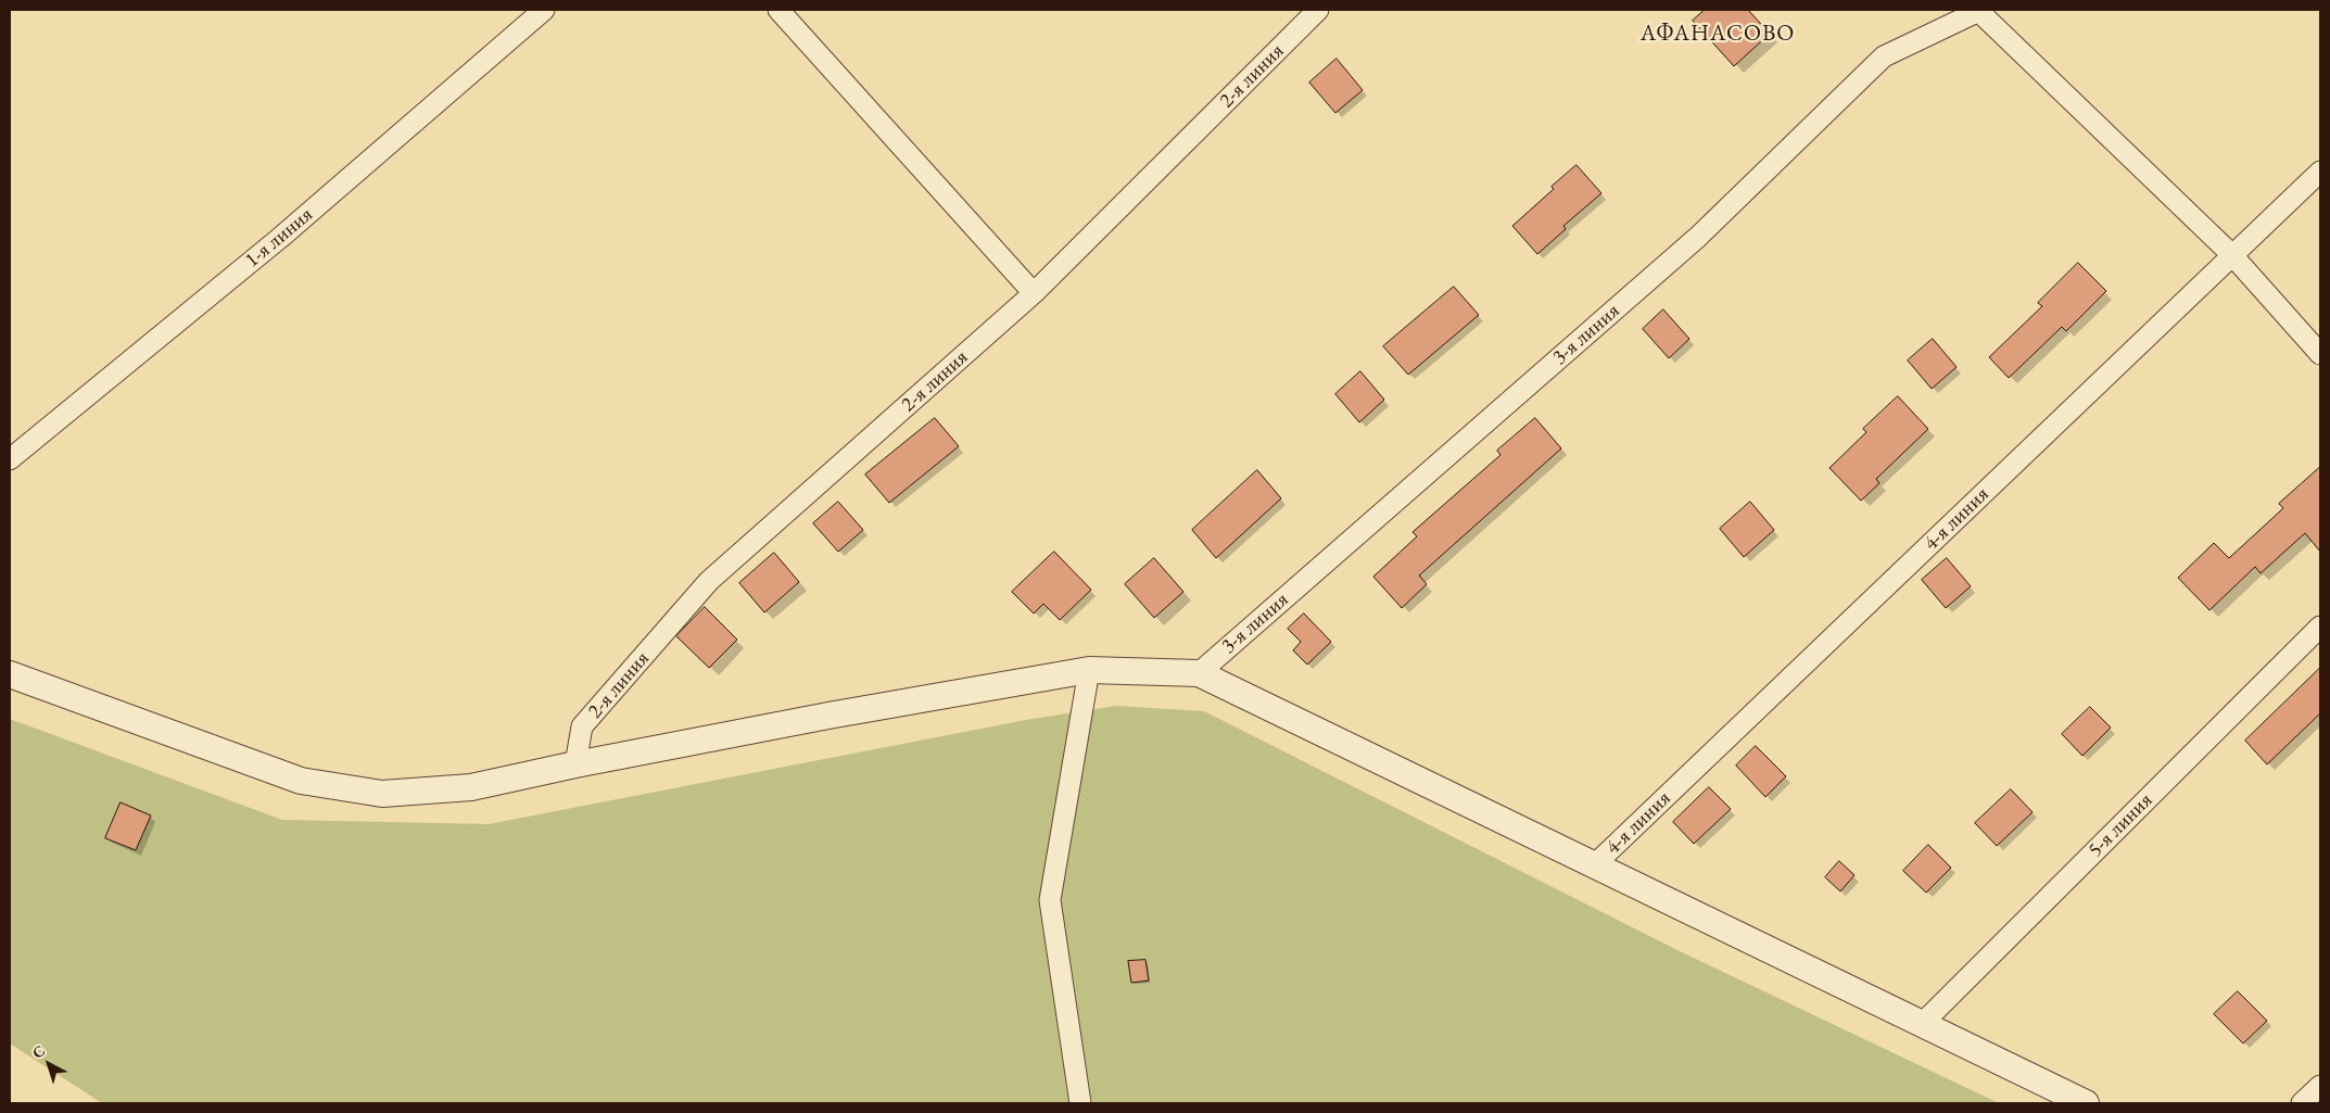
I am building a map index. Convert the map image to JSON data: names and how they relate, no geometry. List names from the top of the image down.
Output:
{
  "streets": {
    "street": [
      "2-я линия",
      "1-я линия",
      "3-я линия",
      "4-я линия",
      "5-я линия"
    ]
  },
  "districts": ["АФАНАСОВО"],
  "north": "top left"
}
